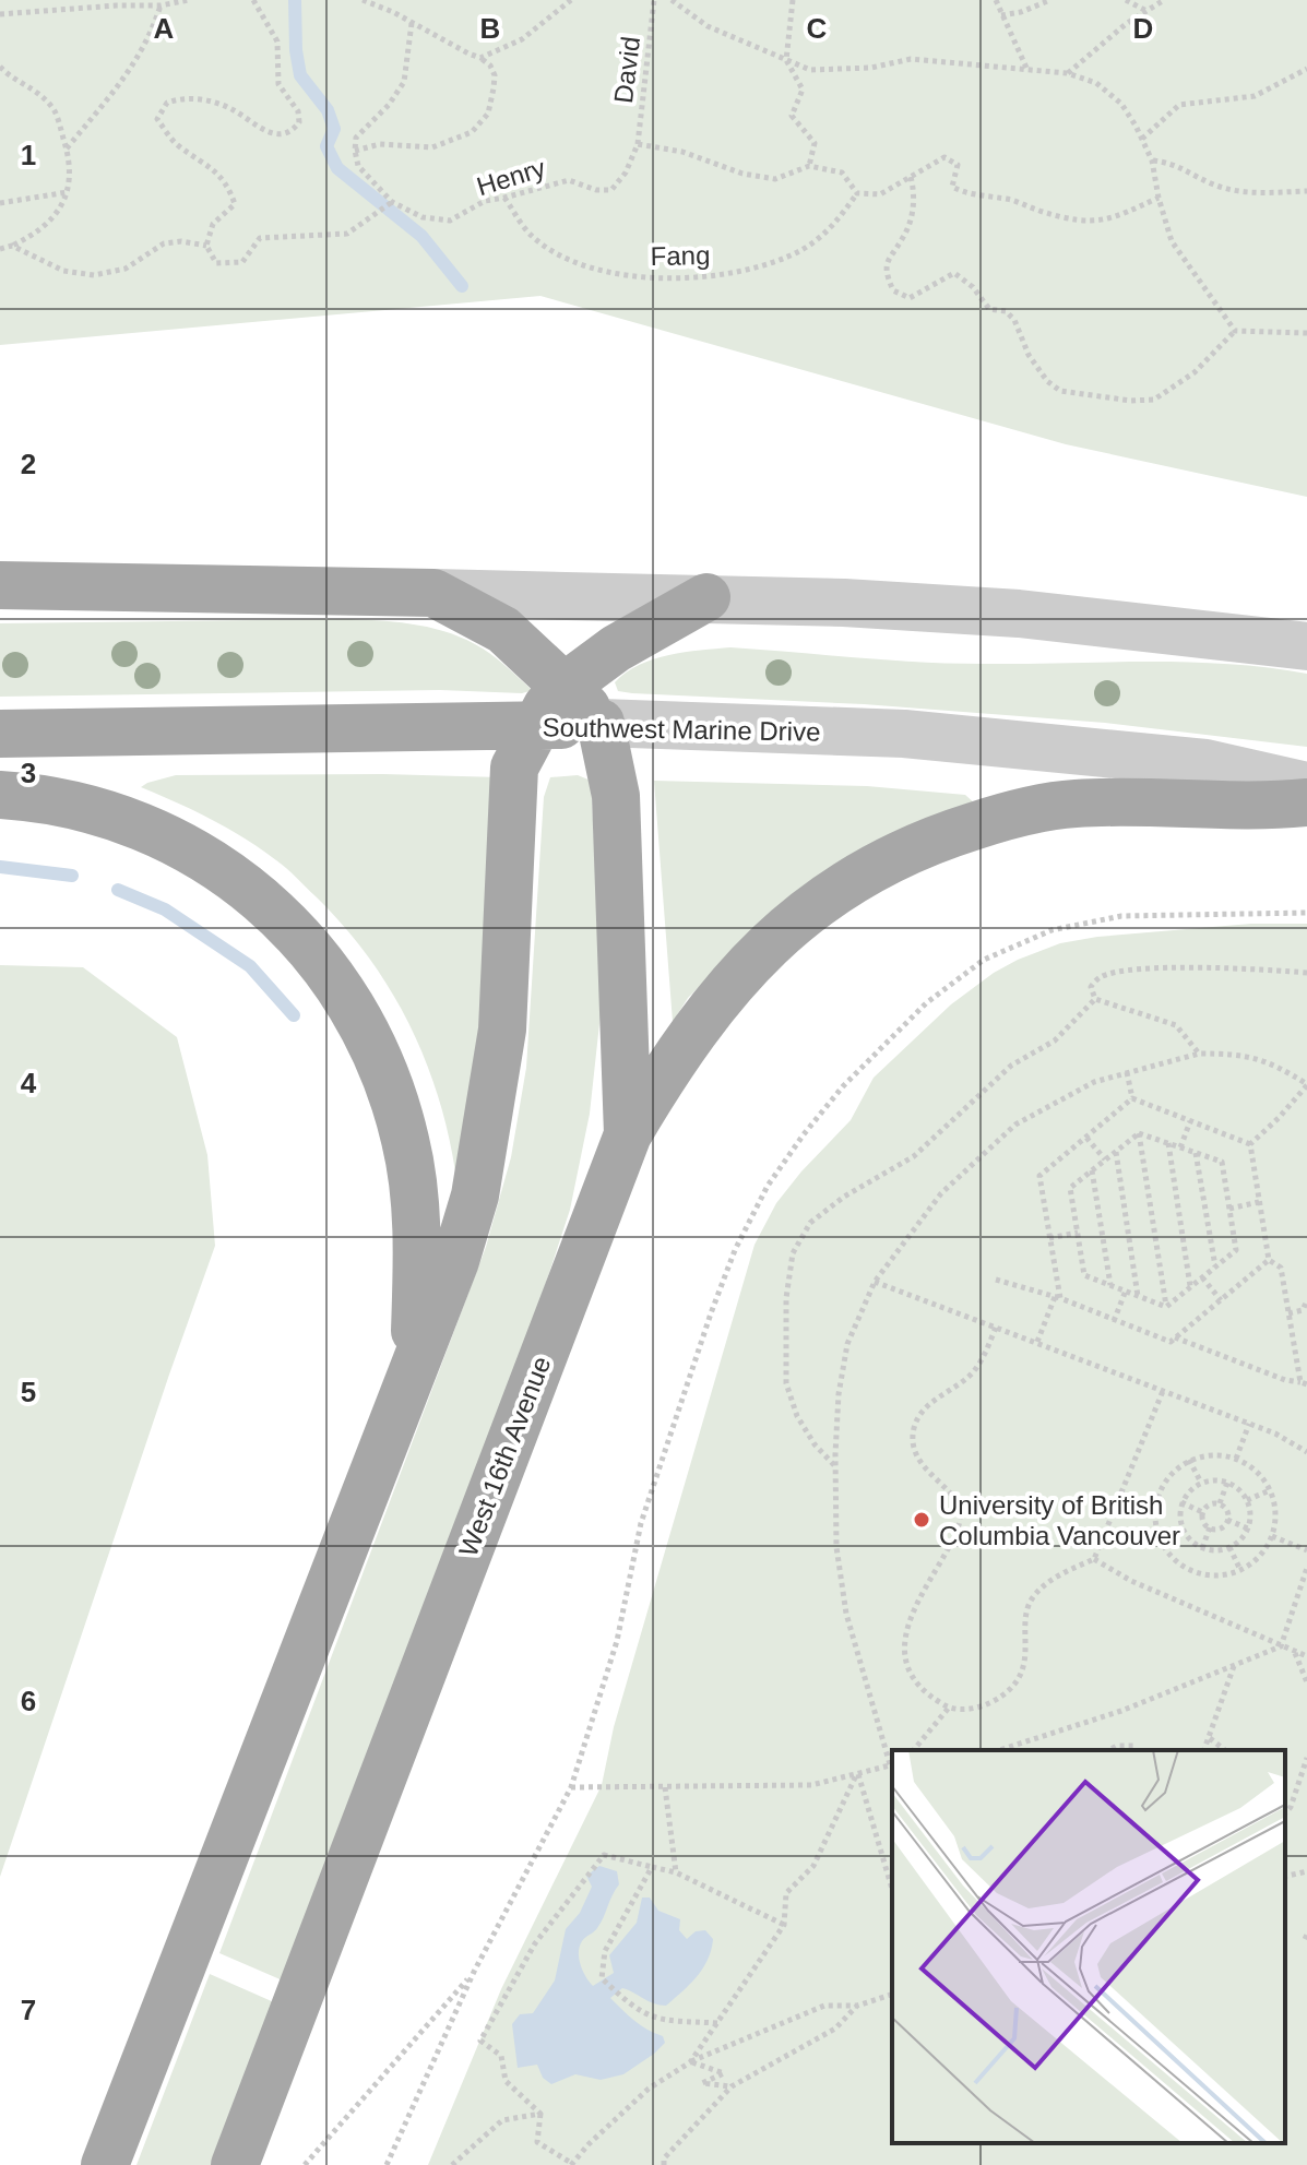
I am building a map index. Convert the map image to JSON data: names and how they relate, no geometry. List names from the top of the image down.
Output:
{
  "streets": {
    "main road": ["Southwest Marine Drive", "West 16th Avenue"],
    "path": ["David", "Henry", "Fang"]
  },
  "crossings": [
    ["David", "Henry"],
    ["Henry", "Fang"],
    ["Southwest Marine Drive", "West 16th Avenue"]
  ],
  "places": ["University of British Columbia Vancouver"],
  "grid": {
    "columns": [
      "A",
      "B",
      "C",
      "D"
    ],
    "rows": [
      "1",
      "2",
      "3",
      "4",
      "5",
      "6",
      "7"
    ]
  }
}
